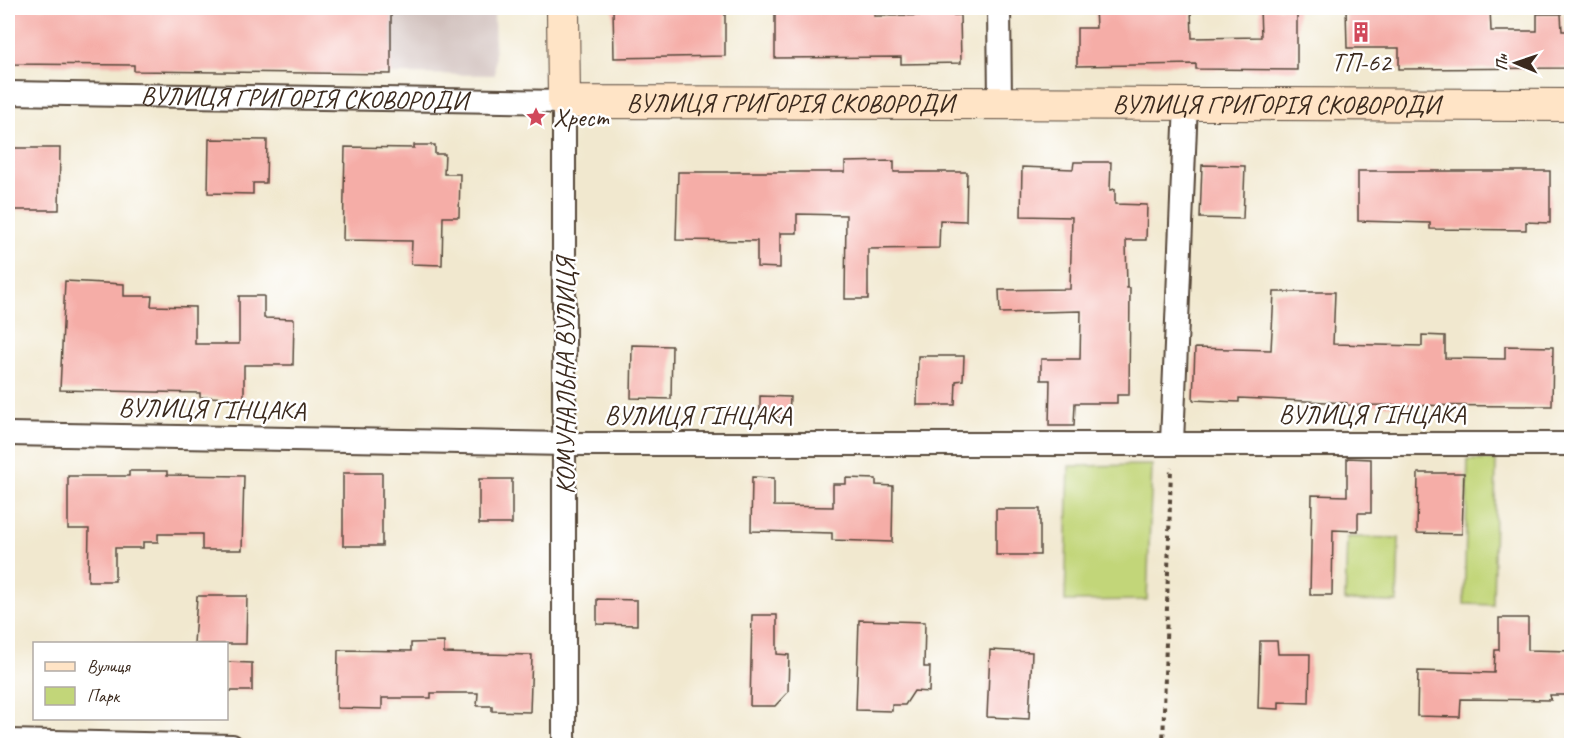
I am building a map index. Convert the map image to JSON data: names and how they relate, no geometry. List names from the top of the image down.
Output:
{
  "streets": {
    "main road": ["ВУЛИЦЯ ГРИГОРІЯ СКОВОРОДИ", "КОМУНАЛЬНА ВУЛИЦЯ"],
    "street": ["ВУЛИЦЯ ГІНЦАКА"]
  },
  "crossings": [
    ["ВУЛИЦЯ ГРИГОРІЯ СКОВОРОДИ", "КОМУНАЛЬНА ВУЛИЦЯ"],
    ["КОМУНАЛЬНА ВУЛИЦЯ", "ВУЛИЦЯ ГІНЦАКА"]
  ],
  "places": {
    "building": ["ТП-62"],
    "place": ["Хрест"]
  },
  "legend": ["Вулиця", "Парк"],
  "north": "left"
}
